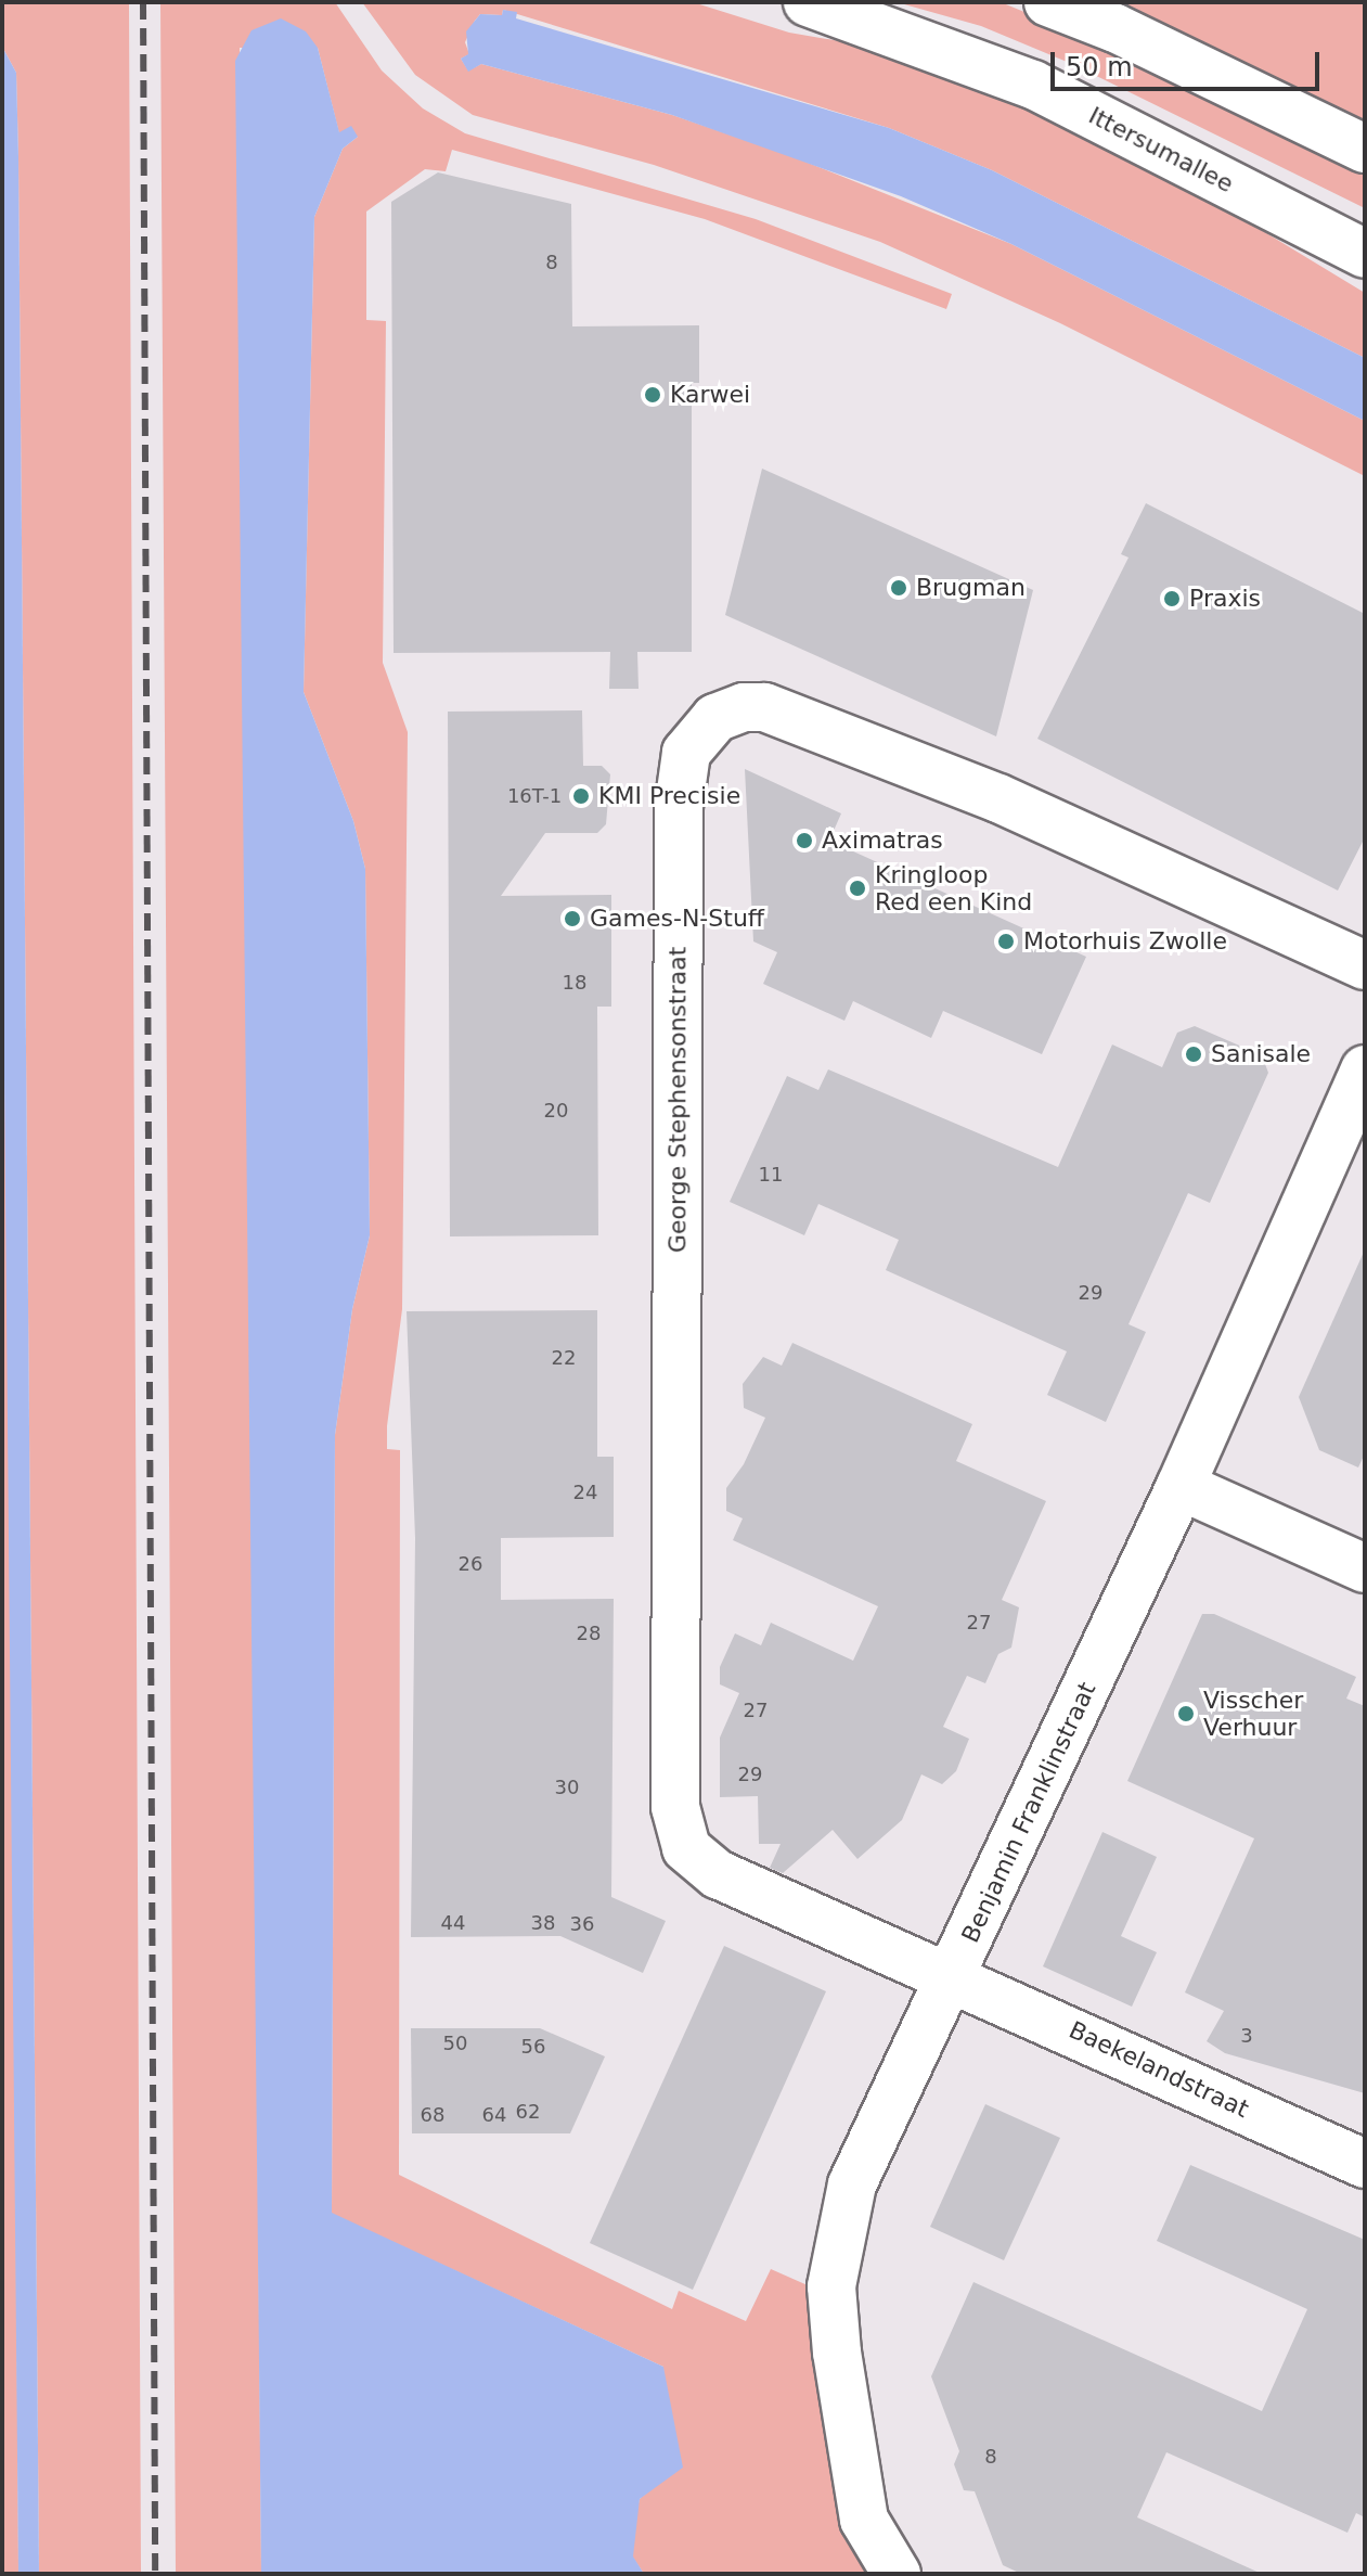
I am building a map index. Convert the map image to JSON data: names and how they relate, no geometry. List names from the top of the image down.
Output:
{
  "streets": {
    "street": [
      "Ittersumallee",
      "George Stephensonstraat",
      "Benjamin Franklinstraat",
      "Baekelandstraat"
    ]
  },
  "crossings": [
    ["George Stephensonstraat", "Benjamin Franklinstraat"],
    ["George Stephensonstraat", "Baekelandstraat"],
    ["Benjamin Franklinstraat", "Baekelandstraat"]
  ],
  "places": [
    "Karwei",
    "Brugman",
    "Praxis",
    "KMI Precisie",
    "Aximatras",
    "Kringloop Red een Kind",
    "Games-N-Stuff",
    "Motorhuis Zwolle",
    "Sanisale",
    "Visscher Verhuur"
  ],
  "house_numbers": [
    "8",
    "16T-1",
    "18",
    "20",
    "11",
    "29",
    "22",
    "24",
    "26",
    "27",
    "28",
    "27",
    "29",
    "30",
    "44",
    "38",
    "36",
    "3",
    "50",
    "56",
    "62",
    "68",
    "64",
    "8"
  ],
  "scale_bar": "50 m"
}
